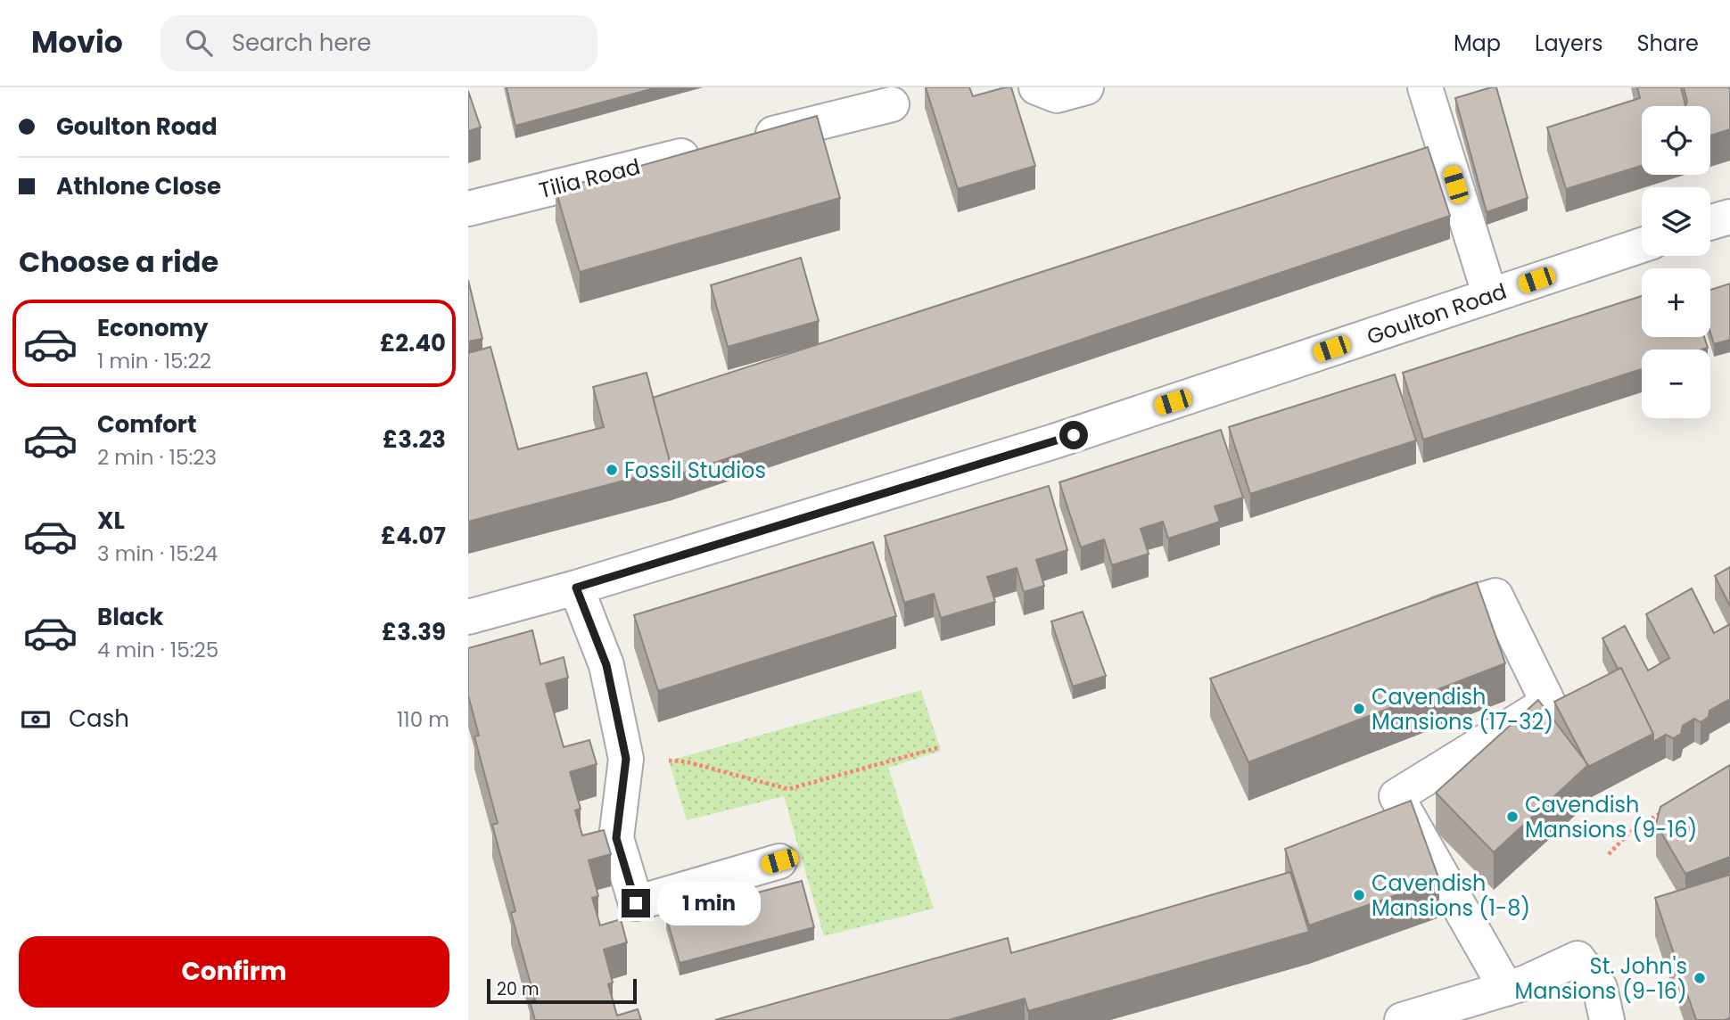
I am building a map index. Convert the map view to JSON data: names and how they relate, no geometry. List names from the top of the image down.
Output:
{
  "streets": {
    "street": ["Tilia Road", "Goulton Road"]
  },
  "places": [
    "Fossil Studios",
    "Cavendish Mansions (17-32)",
    "Cavendish Mansions (9-16)",
    "Cavendish Mansions (1-8)",
    "St. John's Mansions (9-16)"
  ],
  "scale_bar": "20 m",
  "page": {
    "header": "Movio",
    "search": "Search here",
    "nav": ["Map", "Layers", "Share"],
    "banner": ["Goulton Road", "Athlone Close"],
    "map_buttons": ["+", "−"],
    "heading": "Choose a ride",
    "list": [
      {
        "name": "Economy",
        "note": "1 min · 15:22",
        "value": "£2.40"
      },
      {
        "name": "Comfort",
        "note": "2 min · 15:23",
        "value": "£3.23"
      },
      {
        "name": "XL",
        "note": "3 min · 15:24",
        "value": "£4.07"
      },
      {
        "name": "Black",
        "note": "4 min · 15:25",
        "value": "£3.39"
      }
    ],
    "pay": ["Cash", "110 m"],
    "bubble": "1 min",
    "buttons": "Confirm",
    "scale": "20 m"
  }
}
